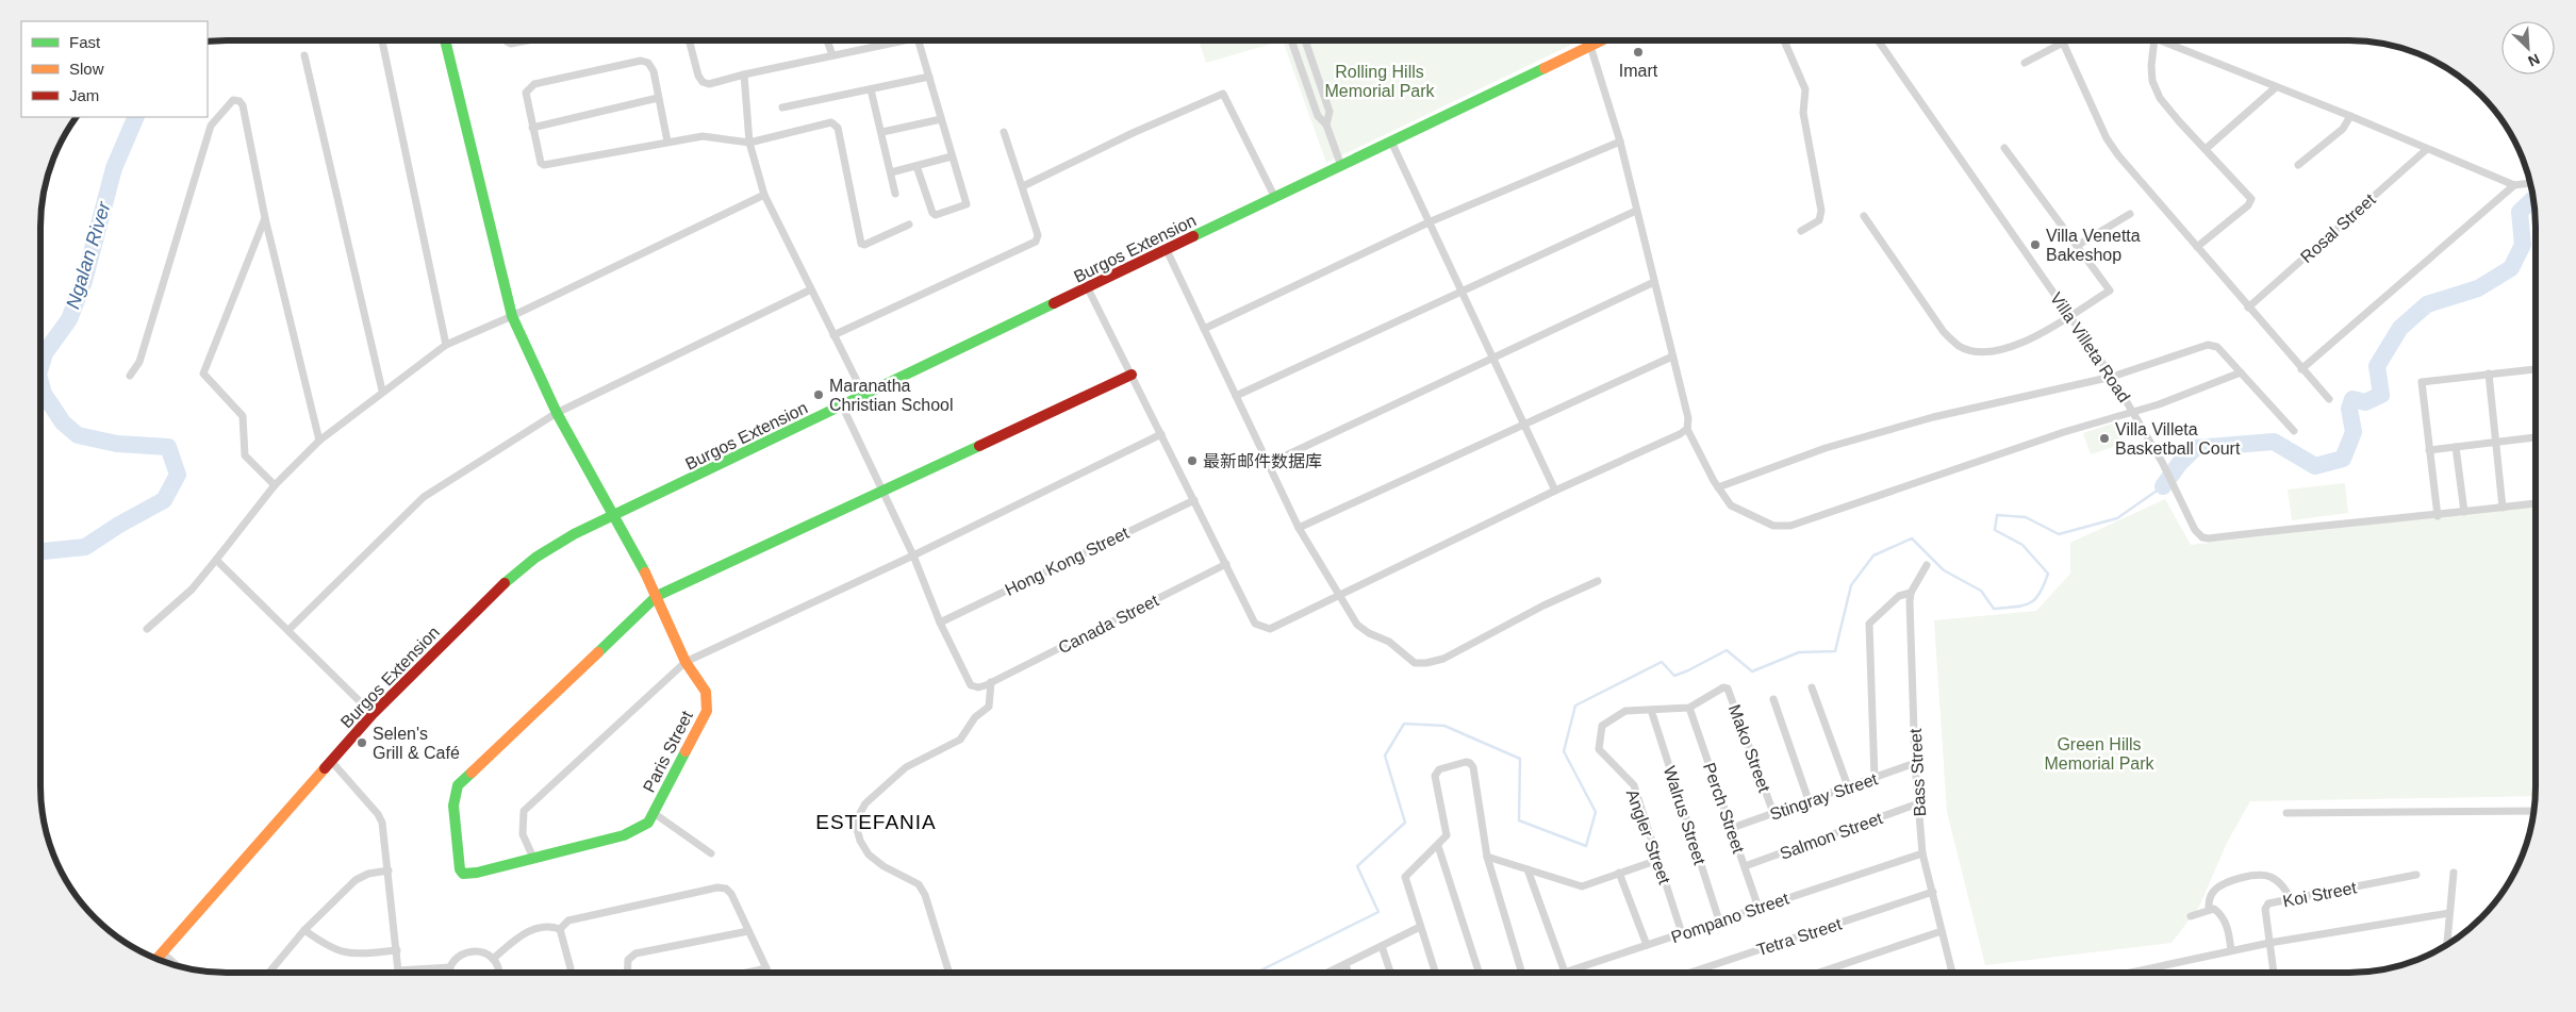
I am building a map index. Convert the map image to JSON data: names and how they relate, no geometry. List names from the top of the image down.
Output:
{
  "streets": {
    "street": [
      "Rosal Street",
      "Burgos Extension",
      "Villa Villeta Road",
      "Hong Kong Street",
      "Canada Street",
      "Mako Street",
      "Paris Street",
      "Bass Street",
      "Stingray Street",
      "Perch Street",
      "Walrus Street",
      "Salmon Street",
      "Angler Street",
      "Koi Street",
      "Pompano Street",
      "Tetra Street"
    ]
  },
  "crossings": [
    ["Burgos Extension", "Paris Street"],
    ["Mako Street", "Stingray Street"],
    ["Mako Street", "Perch Street"],
    ["Bass Street", "Stingray Street"],
    ["Bass Street", "Salmon Street"],
    ["Bass Street", "Pompano Street"],
    ["Bass Street", "Tetra Street"],
    ["Stingray Street", "Perch Street"],
    ["Perch Street", "Salmon Street"],
    ["Perch Street", "Pompano Street"],
    ["Walrus Street", "Angler Street"],
    ["Walrus Street", "Pompano Street"],
    ["Angler Street", "Pompano Street"]
  ],
  "districts": ["ESTEFANIA"],
  "water": ["Ngalan River"],
  "parks": ["Rolling Hills Memorial Park", "Green Hills Memorial Park"],
  "places": [
    "Imart",
    "Villa Venetta Bakeshop",
    "Maranatha Christian School",
    "Villa Villeta Basketball Court",
    "最新邮件数据库",
    "Selen's Grill & Café"
  ],
  "legend": ["Fast", "Slow", "Jam"],
  "north": "bottom right"
}
